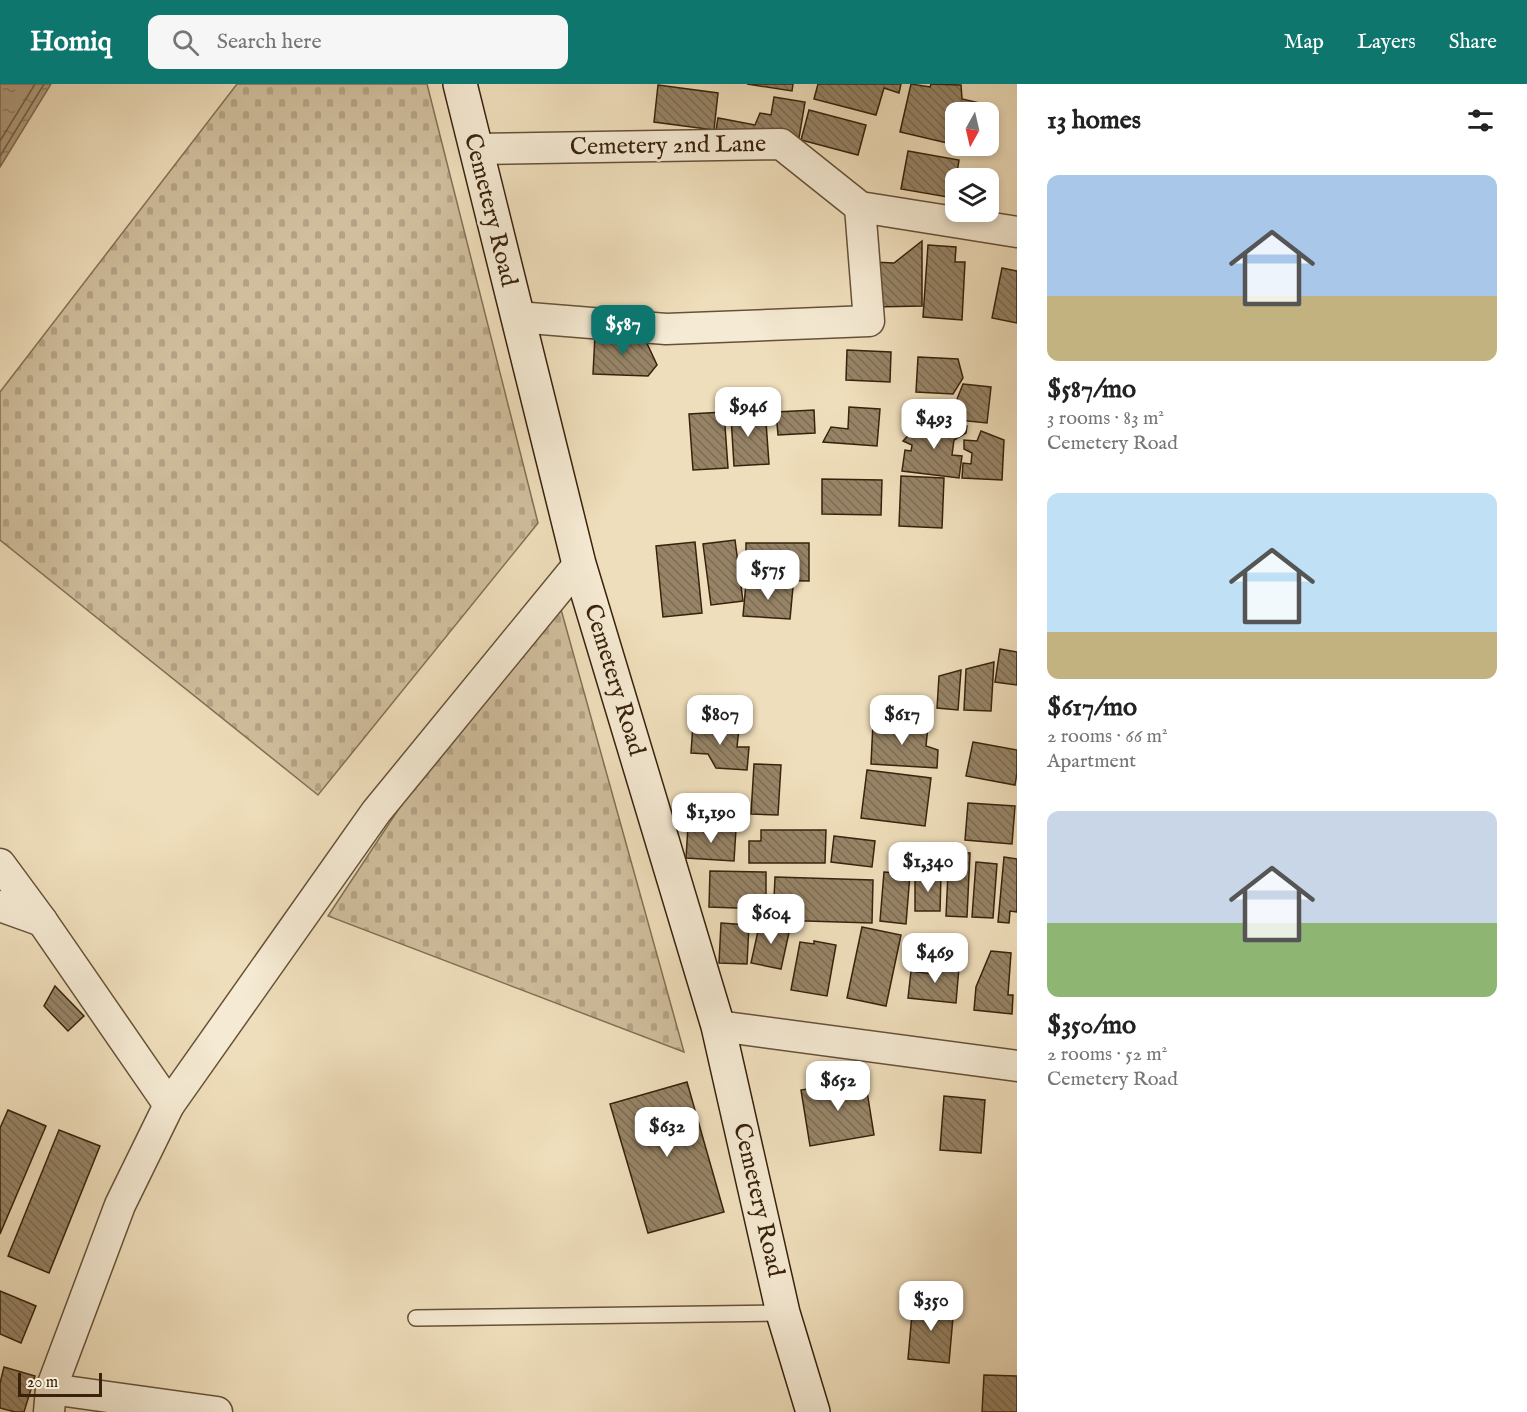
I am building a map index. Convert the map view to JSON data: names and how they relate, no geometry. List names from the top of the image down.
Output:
{
  "streets": {
    "street": ["Cemetery 2nd Lane", "Cemetery Road"]
  },
  "crossings": [
    ["Cemetery 2nd Lane", "Cemetery Road"]
  ],
  "scale_bar": "20 m",
  "north": "bottom",
  "page": {
    "header": "Homiq",
    "search": "Search here",
    "nav": ["Map", "Layers", "Share"],
    "heading": "13 homes",
    "list": [
      {
        "name": "$587/mo",
        "note": "3 rooms · 83 m² · Cemetery Road"
      },
      {
        "name": "$617/mo",
        "note": "2 rooms · 66 m² · Apartment"
      },
      {
        "name": "$350/mo",
        "note": "2 rooms · 52 m² · Cemetery Road"
      }
    ],
    "price": [
      "$587",
      "$946",
      "$493",
      "$575",
      "$807",
      "$617",
      "$1,190",
      "$1,340",
      "$604",
      "$469",
      "$652",
      "$632",
      "$350"
    ],
    "scale": "20 m"
  }
}
